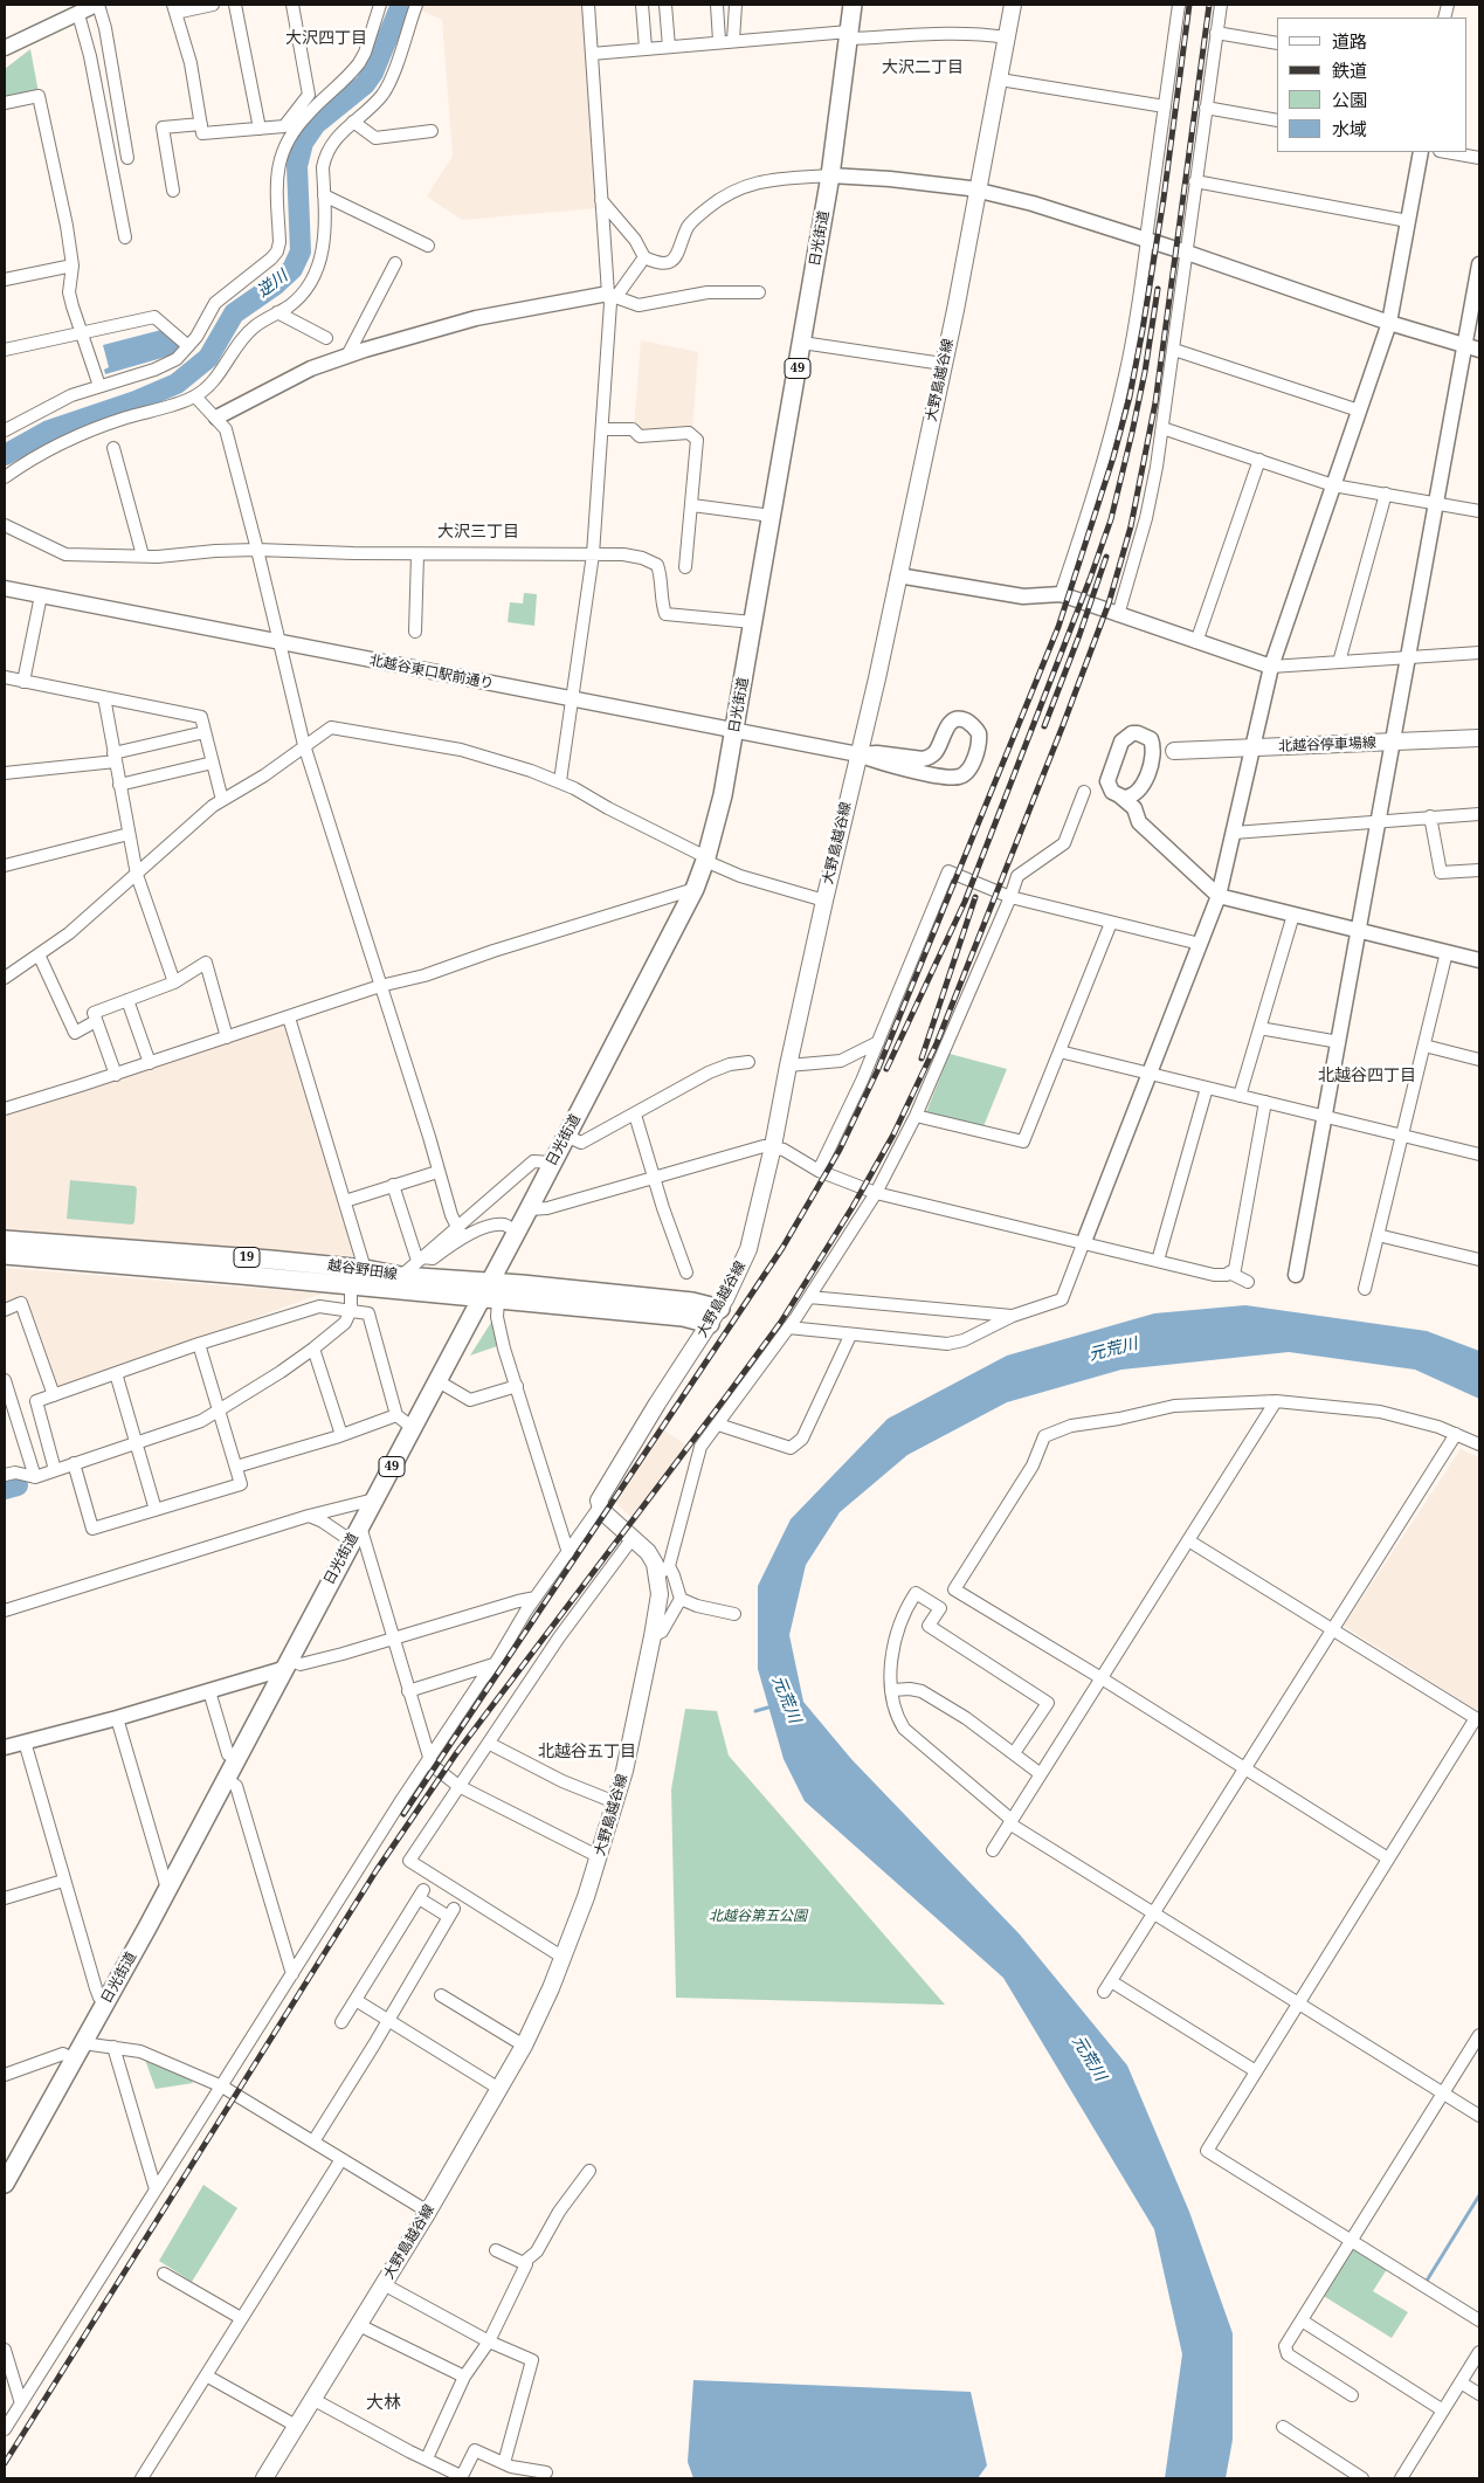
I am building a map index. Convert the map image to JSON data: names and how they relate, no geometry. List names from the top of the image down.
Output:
{
  "streets": {
    "main road": [
      "日光街道",
      "49",
      "大野島越谷線",
      "北越谷停車場線",
      "19",
      "越谷野田線"
    ],
    "street": ["北越谷東口駅前通り"]
  },
  "crossings": [
    ["日光街道", "北越谷東口駅前通り"],
    ["日光街道", "越谷野田線"],
    ["大野島越谷線", "北越谷東口駅前通り"],
    ["大野島越谷線", "越谷野田線"]
  ],
  "districts": [
    "大沢四丁目",
    "大沢二丁目",
    "大沢三丁目",
    "北越谷四丁目",
    "北越谷五丁目",
    "大林"
  ],
  "water": ["逆川", "元荒川"],
  "parks": ["北越谷第五公園"],
  "legend": [
    "道路",
    "鉄道",
    "公園",
    "水域"
  ]
}
